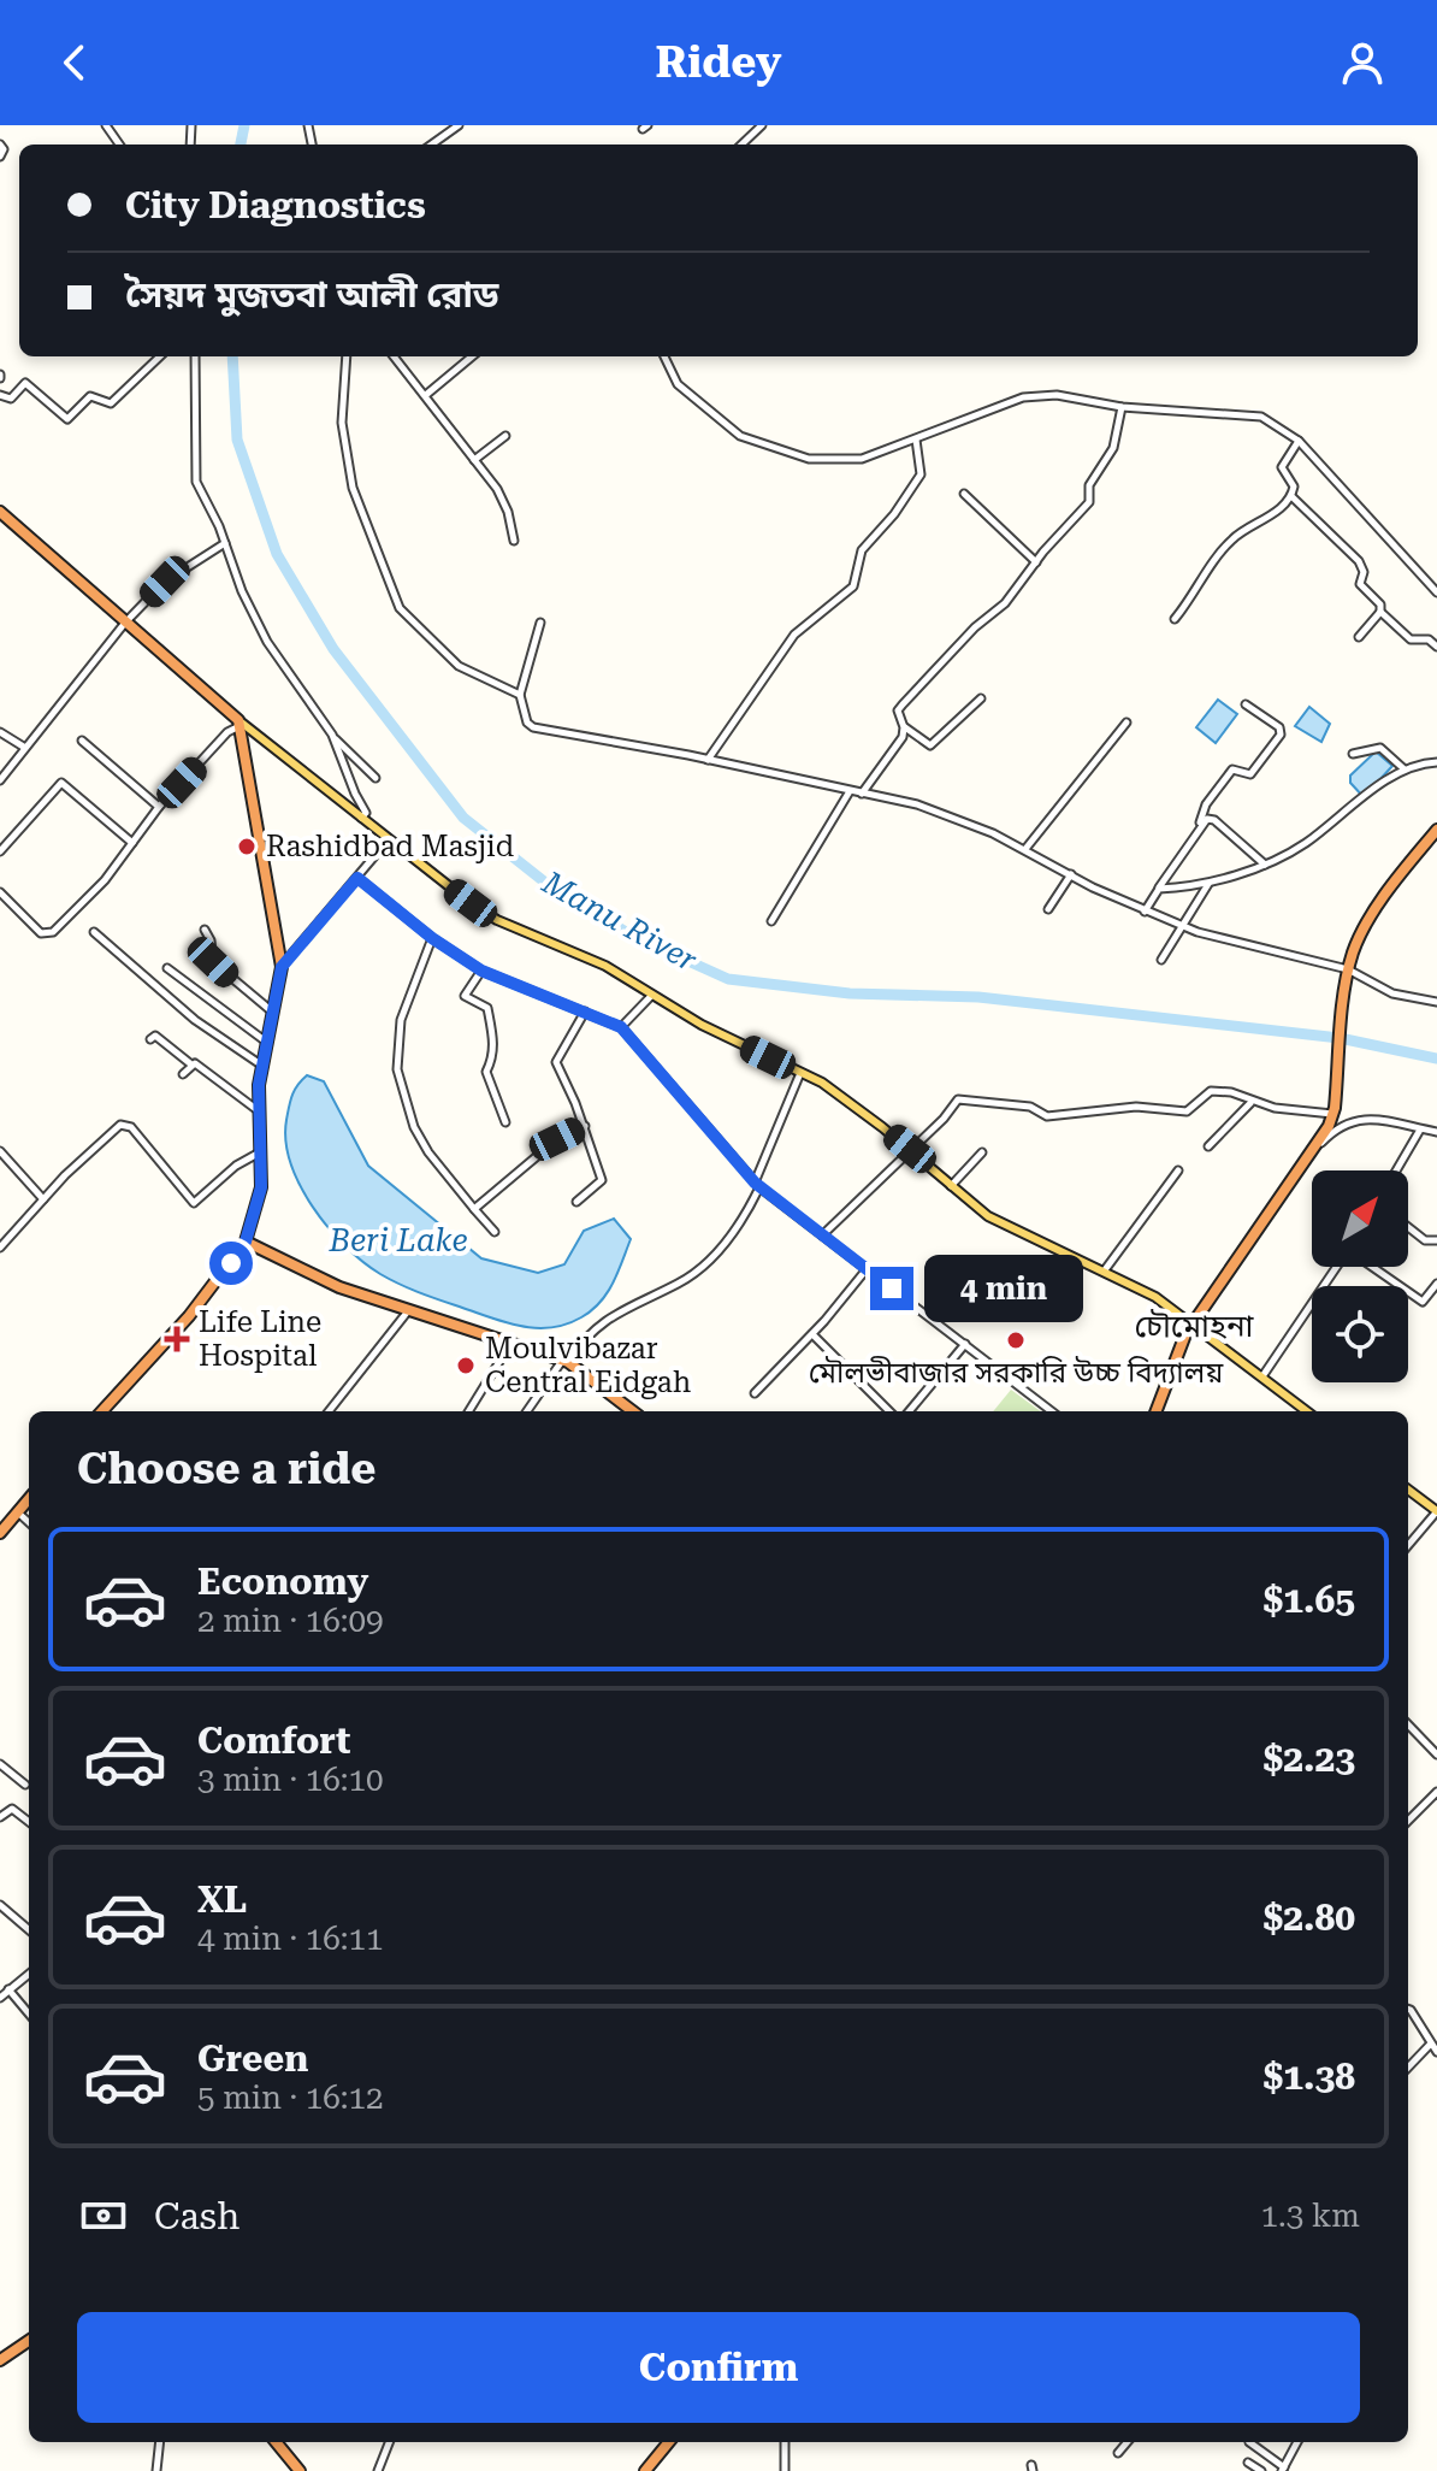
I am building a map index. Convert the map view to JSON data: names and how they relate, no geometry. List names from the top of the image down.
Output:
{
  "districts": ["চৌমোহনা"],
  "water": ["Manu River", "Beri Lake"],
  "places": {
    "other": ["Rashidbad Masjid", "মৌলভীবাজার সরকারি উচ্চ বিদ্যালয়", "Moulvibazar Central Eidgah"],
    "health": ["Life Line Hospital"]
  },
  "north": "top right",
  "page": {
    "header": "Ridey",
    "banner": ["City Diagnostics", "সৈয়দ মুজতবা আলী রোড"],
    "bubble": "4 min",
    "heading": "Choose a ride",
    "list": [
      {
        "name": "Economy",
        "note": "2 min · 16:09",
        "value": "$1.65"
      },
      {
        "name": "Comfort",
        "note": "3 min · 16:10",
        "value": "$2.23"
      },
      {
        "name": "XL",
        "note": "4 min · 16:11",
        "value": "$2.80"
      },
      {
        "name": "Green",
        "note": "5 min · 16:12",
        "value": "$1.38"
      }
    ],
    "pay": ["Cash", "1.3 km"],
    "buttons": "Confirm"
  }
}
